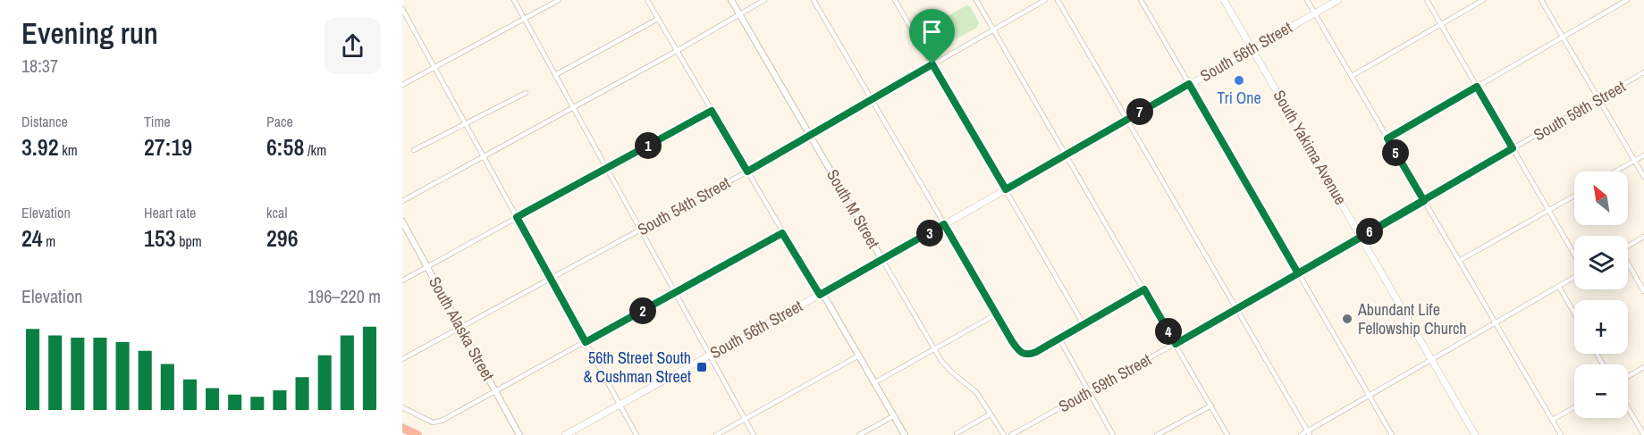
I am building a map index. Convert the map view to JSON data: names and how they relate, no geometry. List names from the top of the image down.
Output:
{
  "streets": {
    "main road": ["South 56th Street", "South Yakima Avenue"],
    "street": [
      "South 59th Street",
      "South 54th Street",
      "South M Street",
      "South Alaska Street"
    ]
  },
  "crossings": [
    ["South 56th Street", "South Yakima Avenue"],
    ["South 56th Street", "South M Street"],
    ["South 59th Street", "South Yakima Avenue"],
    ["South 54th Street", "South M Street"],
    ["South 54th Street", "South Alaska Street"]
  ],
  "places": {
    "other": ["Tri One", "Abundant Life Fellowship Church"],
    "transit": ["56th Street South & Cushman Street"]
  },
  "north": "top left",
  "page": {
    "heading": ["Evening run", "18:37"],
    "stats": [
      ["Distance", "3.92 km"],
      ["Time", "27:19"],
      ["Pace", "6:58 /km"],
      ["Elevation", "24 m"],
      ["Heart rate", "153 bpm"],
      ["kcal", "296"]
    ],
    "pins": [
      "7",
      "1",
      "5",
      "6",
      "3",
      "2",
      "4"
    ],
    "map_buttons": ["+", "−"],
    "chart": ["Elevation", "196–220 m"]
  }
}
